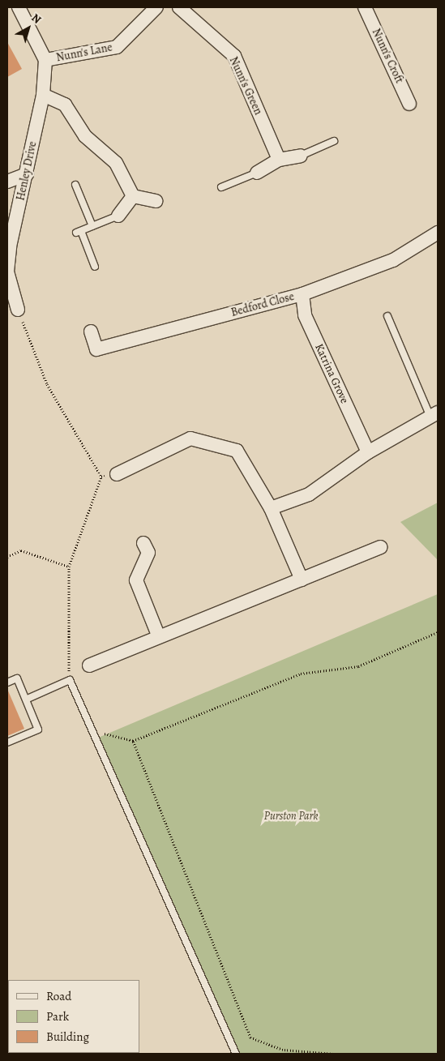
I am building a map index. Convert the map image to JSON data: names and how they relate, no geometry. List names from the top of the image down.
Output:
{
  "streets": {
    "street": [
      "Nunn's Lane",
      "Nunn's Croft",
      "Nunn's Green",
      "Henley Drive",
      "Bedford Close",
      "Katrina Grove"
    ]
  },
  "crossings": [
    ["Nunn's Lane", "Henley Drive"],
    ["Bedford Close", "Katrina Grove"]
  ],
  "parks": ["Purston Park"],
  "legend": ["Road", "Park", "Building"],
  "north": "top right"
}
